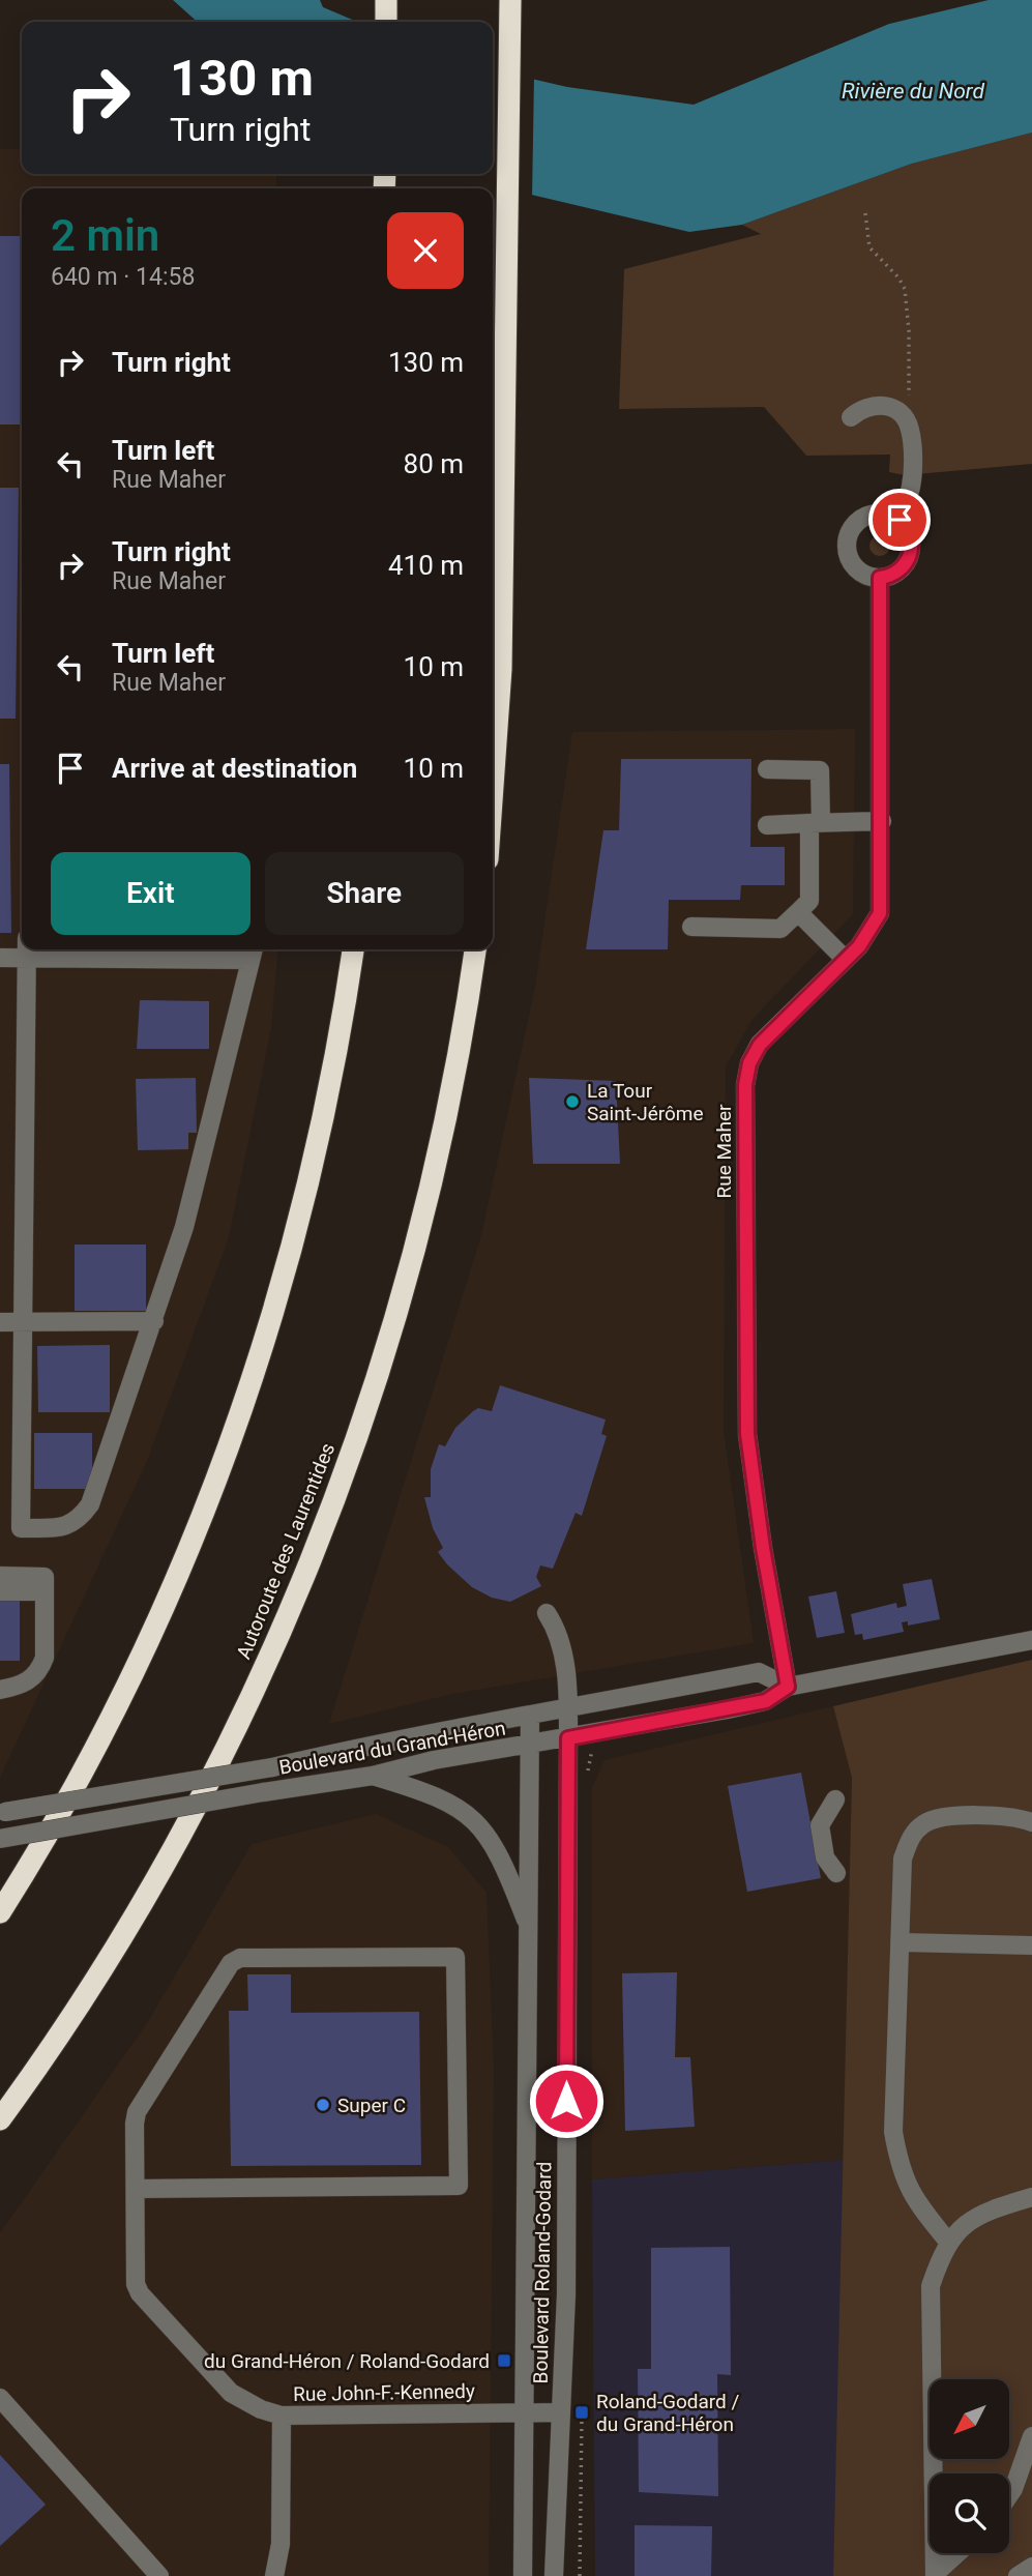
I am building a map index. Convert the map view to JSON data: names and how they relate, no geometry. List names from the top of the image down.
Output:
{
  "streets": {
    "highway": ["Autoroute des Laurentides"],
    "street": [
      "Rue Maher",
      "Boulevard du Grand-Héron",
      "Boulevard Roland-Godard",
      "Rue John-F.-Kennedy"
    ]
  },
  "crossings": [
    ["Rue Maher", "Boulevard du Grand-Héron"],
    ["Boulevard du Grand-Héron", "Boulevard Roland-Godard"],
    ["Boulevard Roland-Godard", "Rue John-F.-Kennedy"]
  ],
  "water": ["Rivière du Nord"],
  "places": {
    "other": ["La Tour Saint-Jérôme", "Super C"],
    "transit": ["du Grand-Héron / Roland-Godard", "Roland-Godard / du Grand-Héron"]
  },
  "north": "bottom left",
  "page": {
    "turn": ["130 m", "Turn right"],
    "heading": ["2 min", "640 m · 14:58"],
    "list": [
      {
        "name": "Turn right",
        "value": "130 m"
      },
      {
        "name": "Turn left",
        "note": "Rue Maher",
        "value": "80 m"
      },
      {
        "name": "Turn right",
        "note": "Rue Maher",
        "value": "410 m"
      },
      {
        "name": "Turn left",
        "note": "Rue Maher",
        "value": "10 m"
      },
      {
        "name": "Arrive at destination",
        "value": "10 m"
      }
    ],
    "buttons": ["Exit", "Share"]
  }
}
